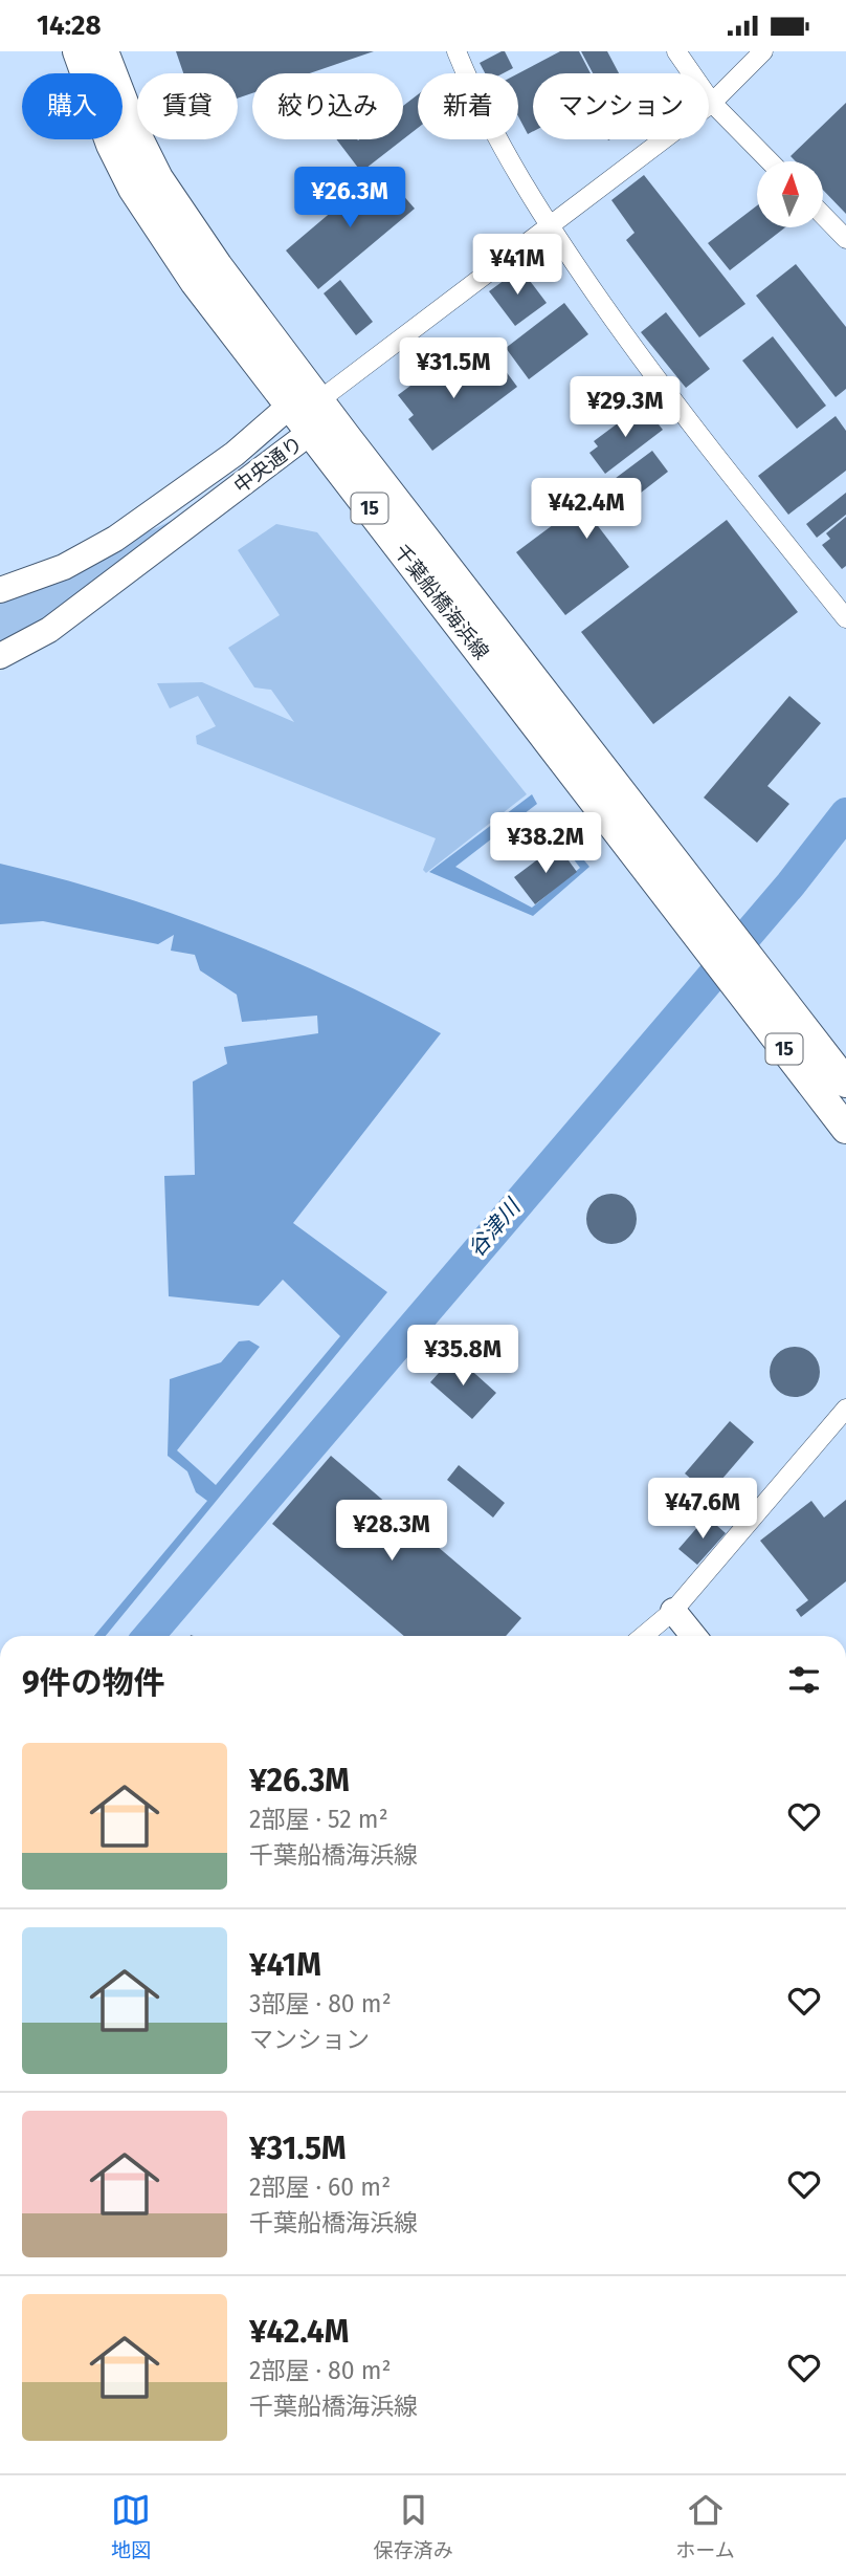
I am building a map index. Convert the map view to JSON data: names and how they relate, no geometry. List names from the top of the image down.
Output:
{
  "streets": {
    "main road": ["15", "千葉船橋海浜線"],
    "street": ["中央通り"]
  },
  "crossings": [
    ["中央通り", "千葉船橋海浜線"]
  ],
  "water": ["谷津川"],
  "north": "top",
  "page": {
    "status": "14:28",
    "chip": [
      "購入",
      "賃貸",
      "絞り込み",
      "新着",
      "マンション"
    ],
    "price": [
      "¥26.3M",
      "¥41M",
      "¥31.5M",
      "¥29.3M",
      "¥42.4M",
      "¥38.2M",
      "¥35.8M",
      "¥47.6M",
      "¥28.3M"
    ],
    "heading": "9件の物件",
    "list": [
      {
        "name": "¥26.3M",
        "note": "2部屋 · 52 m² · 千葉船橋海浜線"
      },
      {
        "name": "¥41M",
        "note": "3部屋 · 80 m² · マンション"
      },
      {
        "name": "¥31.5M",
        "note": "2部屋 · 60 m² · 千葉船橋海浜線"
      },
      {
        "name": "¥42.4M",
        "note": "2部屋 · 80 m² · 千葉船橋海浜線"
      }
    ],
    "tabs": ["地図", "保存済み", "ホーム"]
  }
}
